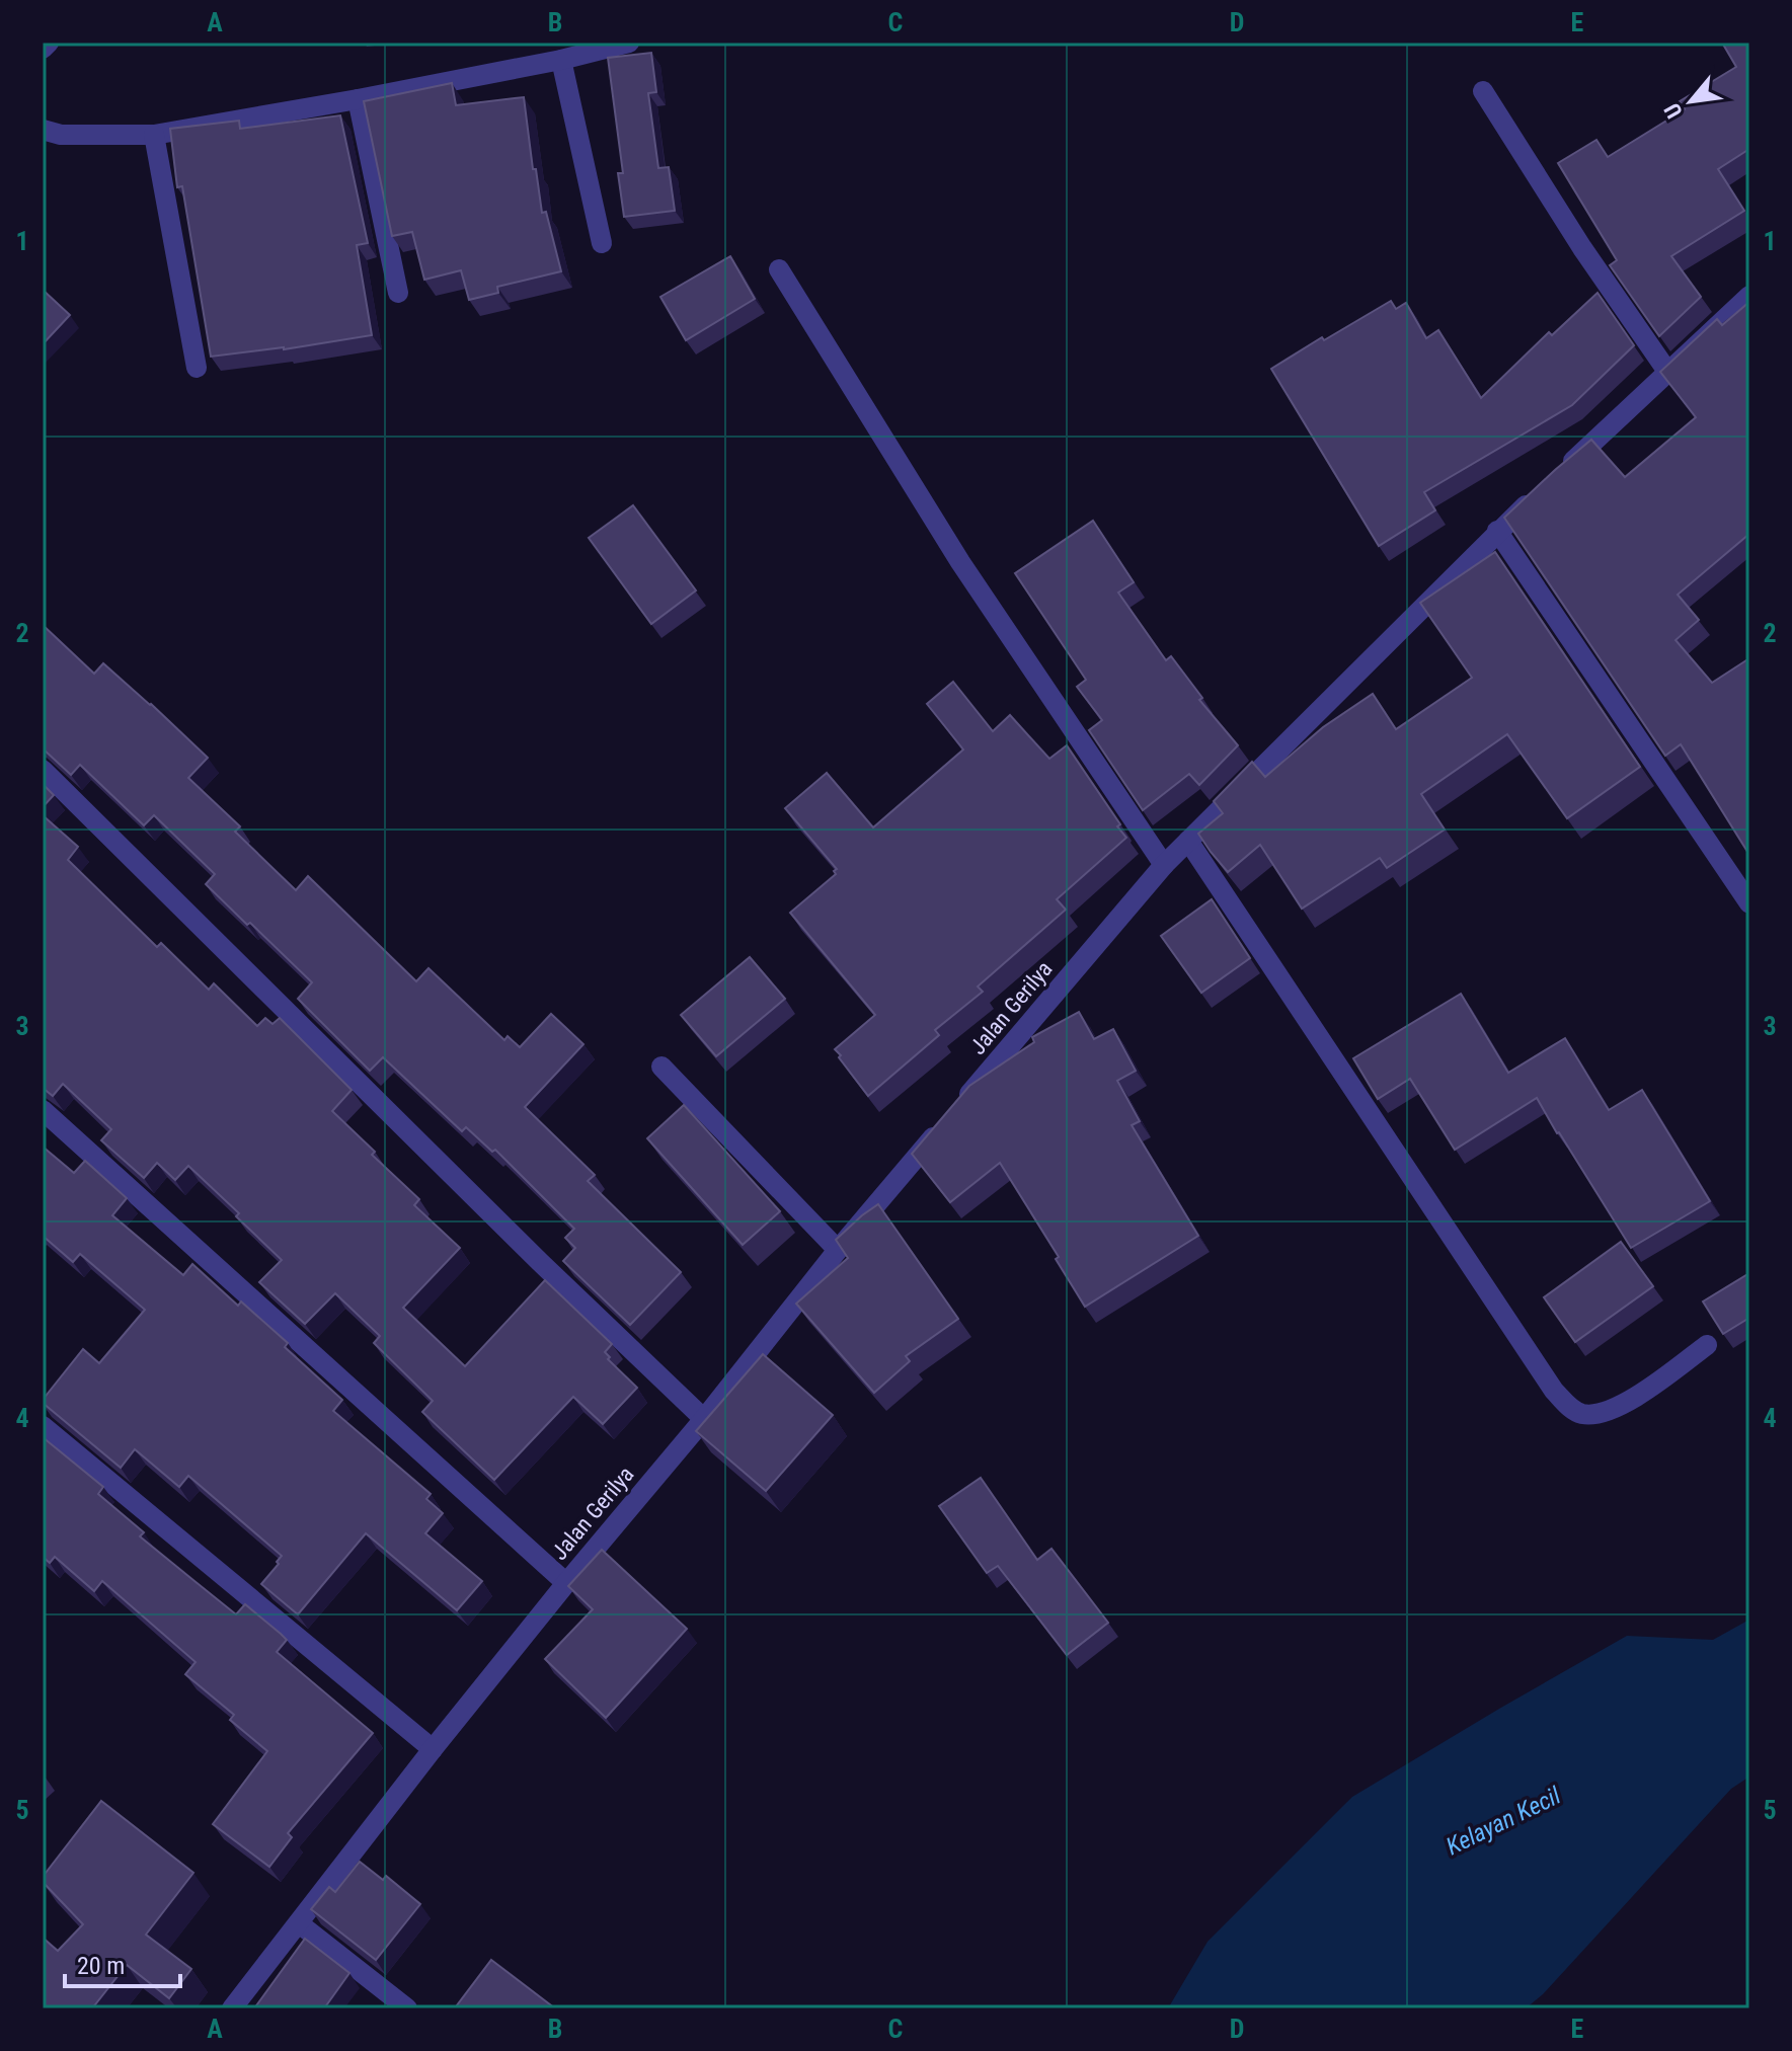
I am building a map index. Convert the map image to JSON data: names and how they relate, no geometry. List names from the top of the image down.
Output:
{
  "streets": {
    "street": ["Jalan Gerilya"]
  },
  "water": ["Kelayan Kecil"],
  "scale_bar": "20 m",
  "north": "bottom left",
  "grid": {
    "columns": [
      "A",
      "B",
      "C",
      "D",
      "E"
    ],
    "rows": [
      "1",
      "2",
      "3",
      "4",
      "5"
    ]
  }
}
